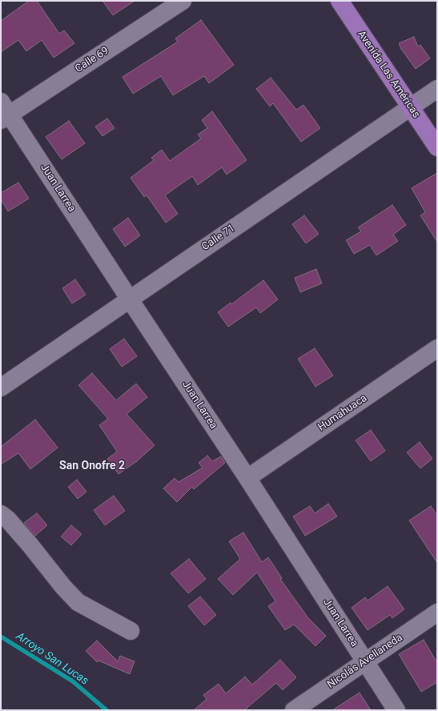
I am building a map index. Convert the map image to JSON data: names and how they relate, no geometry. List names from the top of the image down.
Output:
{
  "streets": {
    "main road": ["Avenida Las Américas"],
    "street": [
      "Calle 69",
      "Juan Larrea",
      "Calle 71",
      "Humahuaca",
      "Nicolás Avellaneda"
    ]
  },
  "crossings": [
    ["Calle 69", "Juan Larrea"],
    ["Avenida Las Américas", "Calle 71"],
    ["Juan Larrea", "Calle 71"],
    ["Juan Larrea", "Humahuaca"],
    ["Juan Larrea", "Nicolás Avellaneda"]
  ],
  "districts": ["San Onofre 2"],
  "water": ["Arroyo San Lucas"]
}
